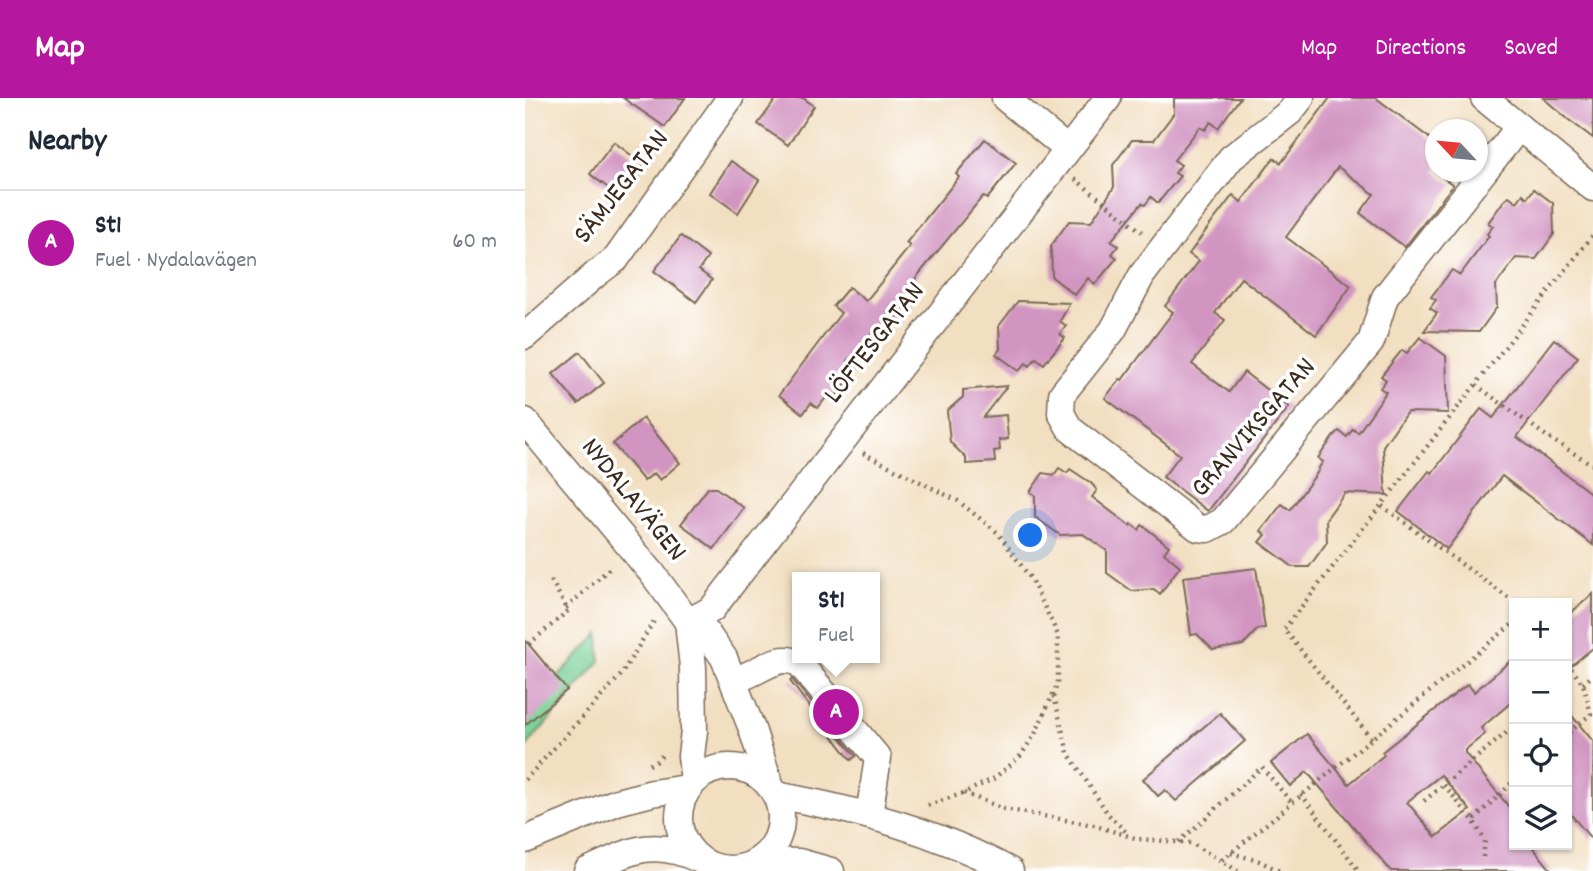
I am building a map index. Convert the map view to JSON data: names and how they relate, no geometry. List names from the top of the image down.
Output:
{
  "streets": {
    "street": [
      "SÄMJEGATAN",
      "LÖFTESGATAN",
      "GRANVIKSGATAN",
      "NYDALAVÄGEN"
    ]
  },
  "crossings": [
    ["LÖFTESGATAN", "NYDALAVÄGEN"]
  ],
  "north": "top left",
  "page": {
    "header": "Map",
    "nav": ["Map", "Directions", "Saved"],
    "heading": "Nearby",
    "list": [
      {
        "mark": "A",
        "name": "St1",
        "note": "Fuel · Nydalavägen",
        "value": "60 m"
      }
    ],
    "popup": ["St1", "Fuel"],
    "map_buttons": ["+", "−"],
    "pins": "A"
  }
}
